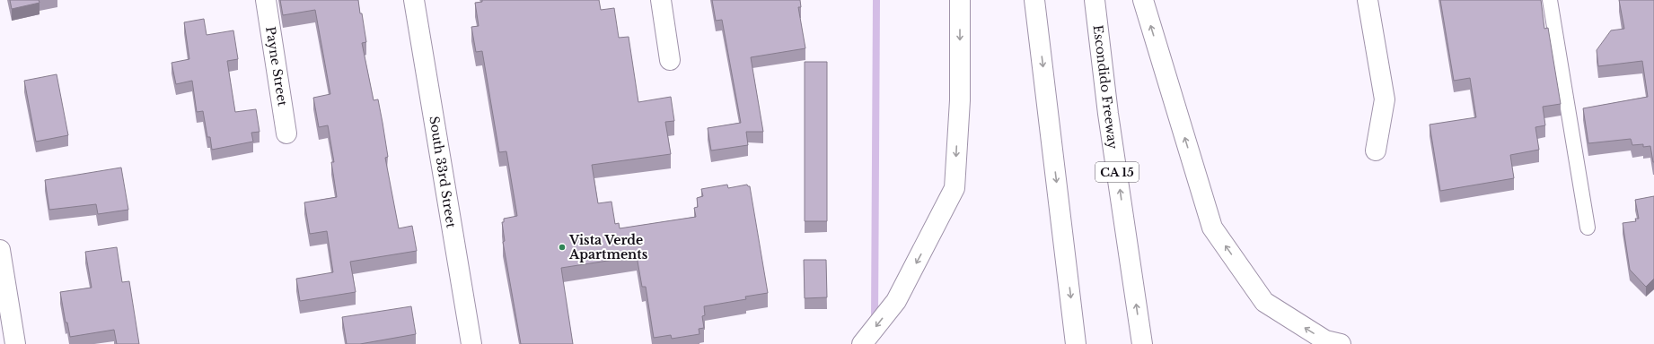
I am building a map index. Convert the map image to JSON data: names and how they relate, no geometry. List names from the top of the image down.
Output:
{
  "streets": {
    "main road": [
      "Payne Street",
      "Escondido Freeway",
      "South 33rd Street",
      "CA 15"
    ]
  },
  "places": ["Vista Verde Apartments"]
}
